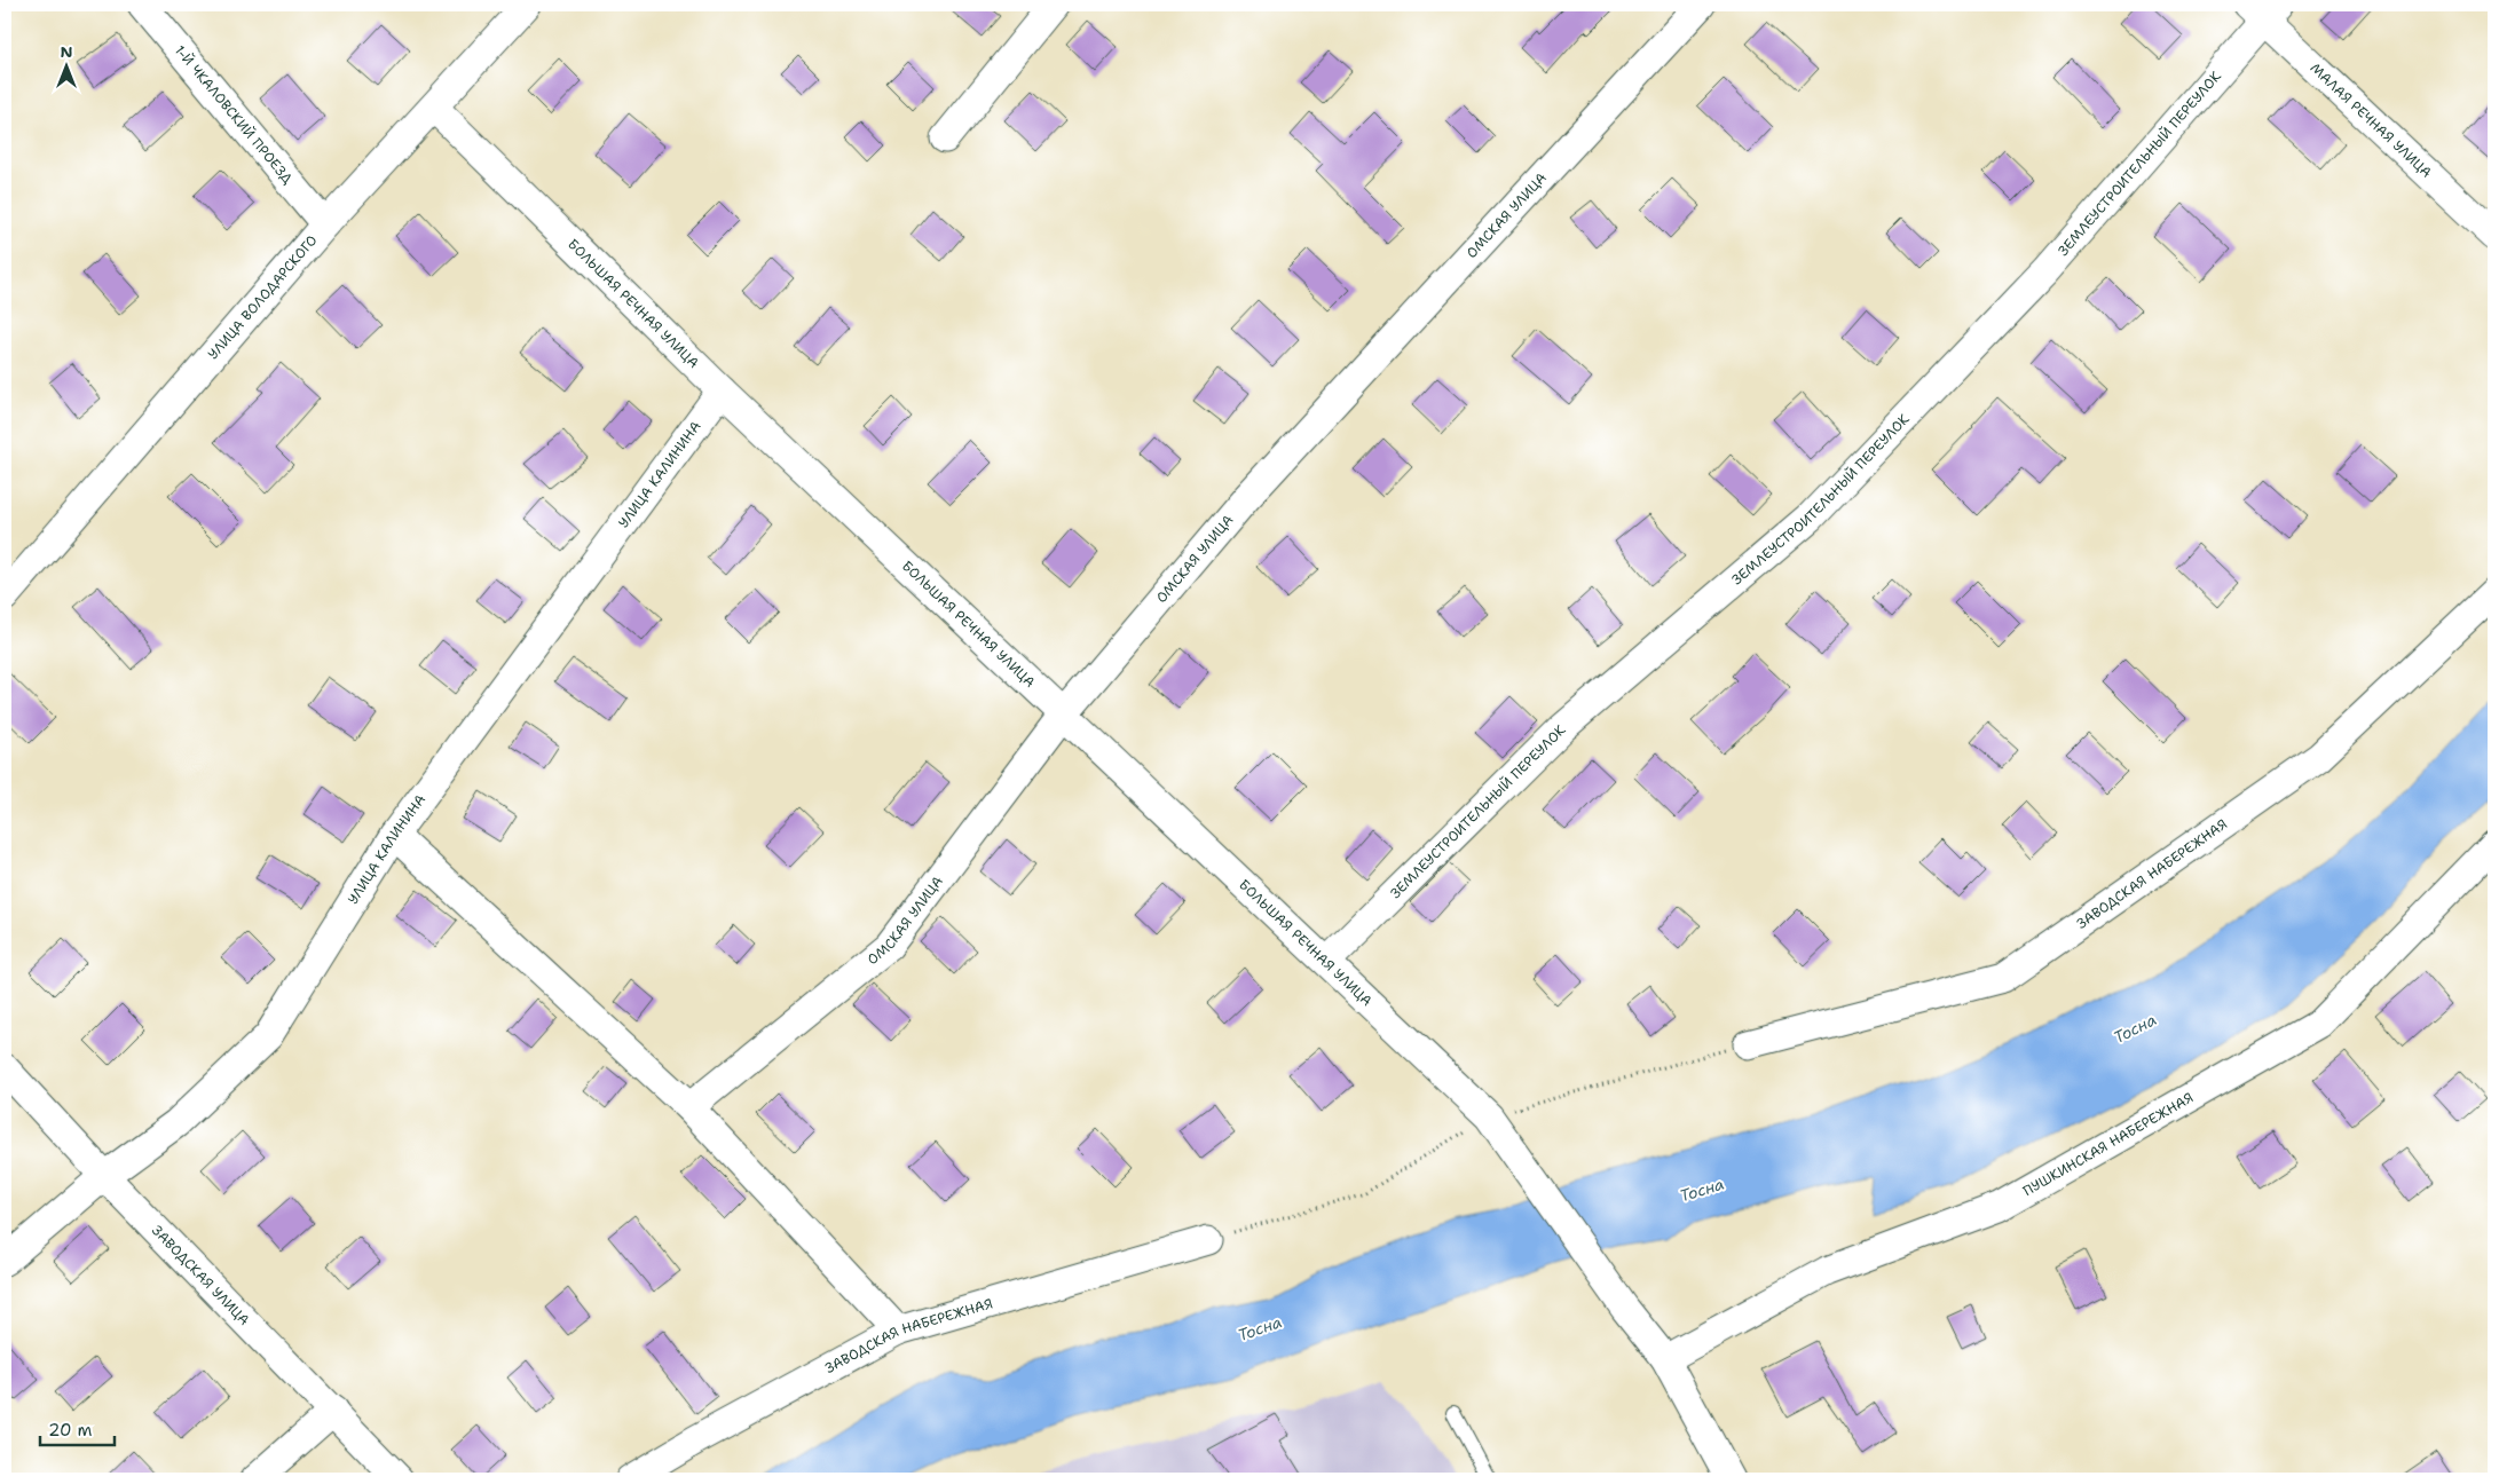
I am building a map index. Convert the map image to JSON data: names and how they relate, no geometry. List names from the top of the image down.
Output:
{
  "streets": {
    "street": [
      "1-Й ЧКАЛОВСКИЙ ПРОЕЗД",
      "МАЛАЯ РЕЧНАЯ УЛИЦА",
      "ЗЕМЛЕУСТРОИТЕЛЬНЫЙ ПЕРЕУЛОК",
      "ОМСКАЯ УЛИЦА",
      "УЛИЦА ВОЛОДАРСКОГО",
      "БОЛЬШАЯ РЕЧНАЯ УЛИЦА",
      "УЛИЦА КАЛИНИНА",
      "ЗАВОДСКАЯ НАБЕРЕЖНАЯ",
      "ПУШКИНСКАЯ НАБЕРЕЖНАЯ",
      "ЗАВОДСКАЯ УЛИЦА"
    ]
  },
  "crossings": [
    ["1-Й ЧКАЛОВСКИЙ ПРОЕЗД", "УЛИЦА ВОЛОДАРСКОГО"],
    ["МАЛАЯ РЕЧНАЯ УЛИЦА", "ЗЕМЛЕУСТРОИТЕЛЬНЫЙ ПЕРЕУЛОК"],
    ["ЗЕМЛЕУСТРОИТЕЛЬНЫЙ ПЕРЕУЛОК", "БОЛЬШАЯ РЕЧНАЯ УЛИЦА"],
    ["ОМСКАЯ УЛИЦА", "БОЛЬШАЯ РЕЧНАЯ УЛИЦА"],
    ["УЛИЦА ВОЛОДАРСКОГО", "БОЛЬШАЯ РЕЧНАЯ УЛИЦА"],
    ["БОЛЬШАЯ РЕЧНАЯ УЛИЦА", "УЛИЦА КАЛИНИНА"],
    ["БОЛЬШАЯ РЕЧНАЯ УЛИЦА", "ПУШКИНСКАЯ НАБЕРЕЖНАЯ"],
    ["УЛИЦА КАЛИНИНА", "ЗАВОДСКАЯ УЛИЦА"]
  ],
  "water": ["Тосна"],
  "scale_bar": "20 m",
  "north": "top"
}
